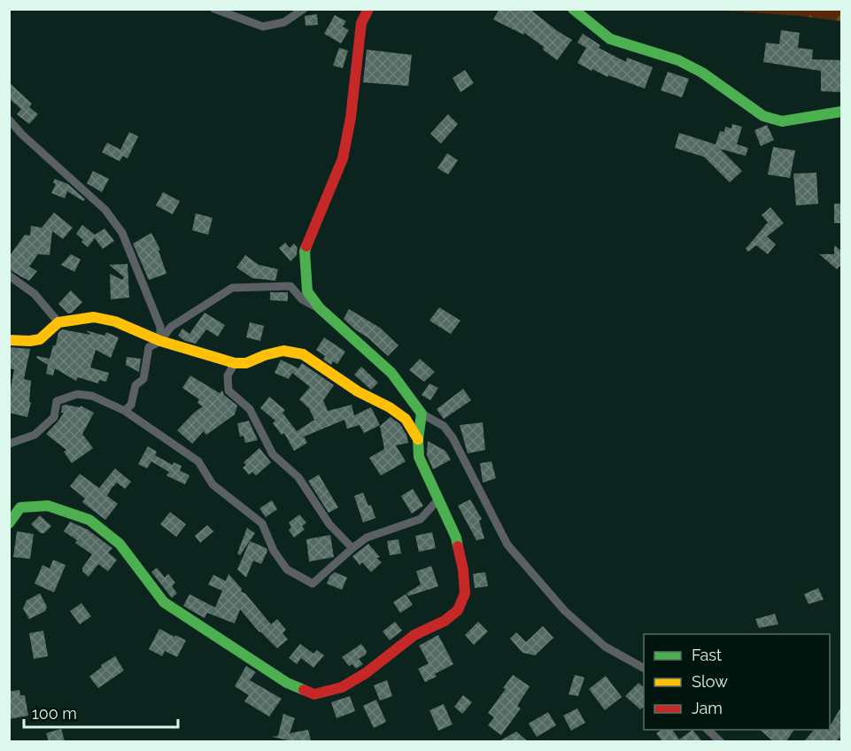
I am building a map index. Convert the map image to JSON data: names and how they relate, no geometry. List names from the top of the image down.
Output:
{
  "legend": ["Fast", "Slow", "Jam"],
  "scale_bar": "100 m"
}
